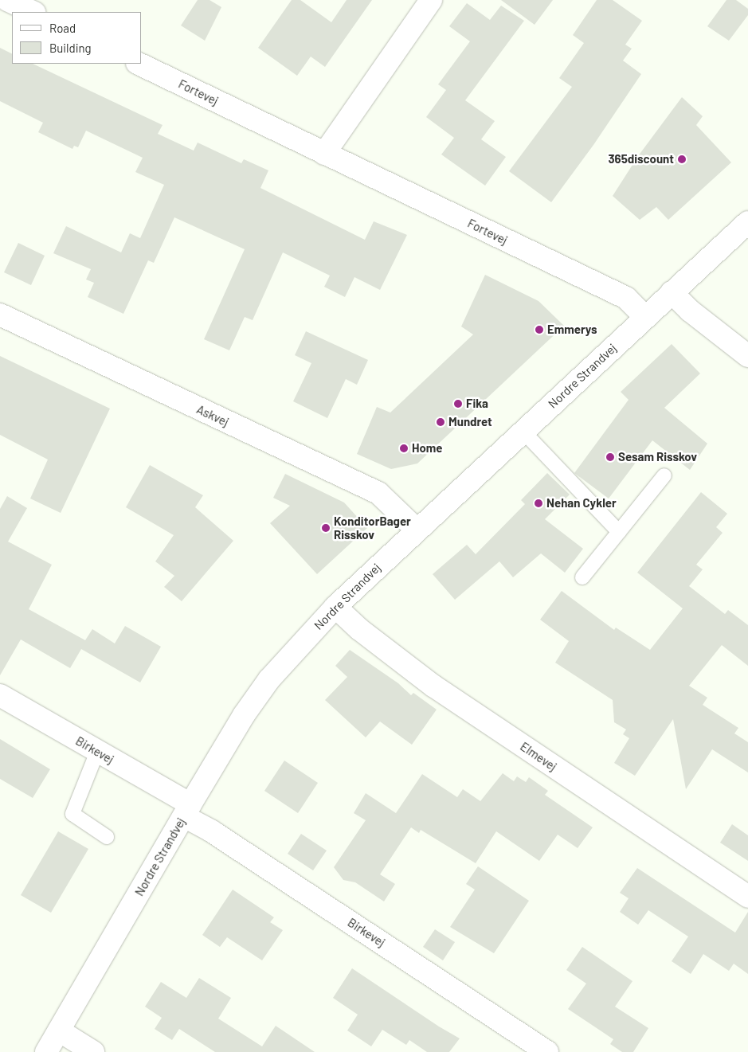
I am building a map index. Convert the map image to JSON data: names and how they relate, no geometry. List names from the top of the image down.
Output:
{
  "streets": {
    "street": [
      "Fortevej",
      "Nordre Strandvej",
      "Askvej",
      "Birkevej",
      "Elmevej"
    ]
  },
  "crossings": [
    ["Fortevej", "Nordre Strandvej"],
    ["Nordre Strandvej", "Askvej"],
    ["Nordre Strandvej", "Birkevej"],
    ["Nordre Strandvej", "Elmevej"]
  ],
  "places": [
    "365discount",
    "Emmerys",
    "Fika",
    "Mundret",
    "Home",
    "Sesam Risskov",
    "Nehan Cykler",
    "KonditorBager Risskov"
  ],
  "legend": ["Road", "Building"]
}
